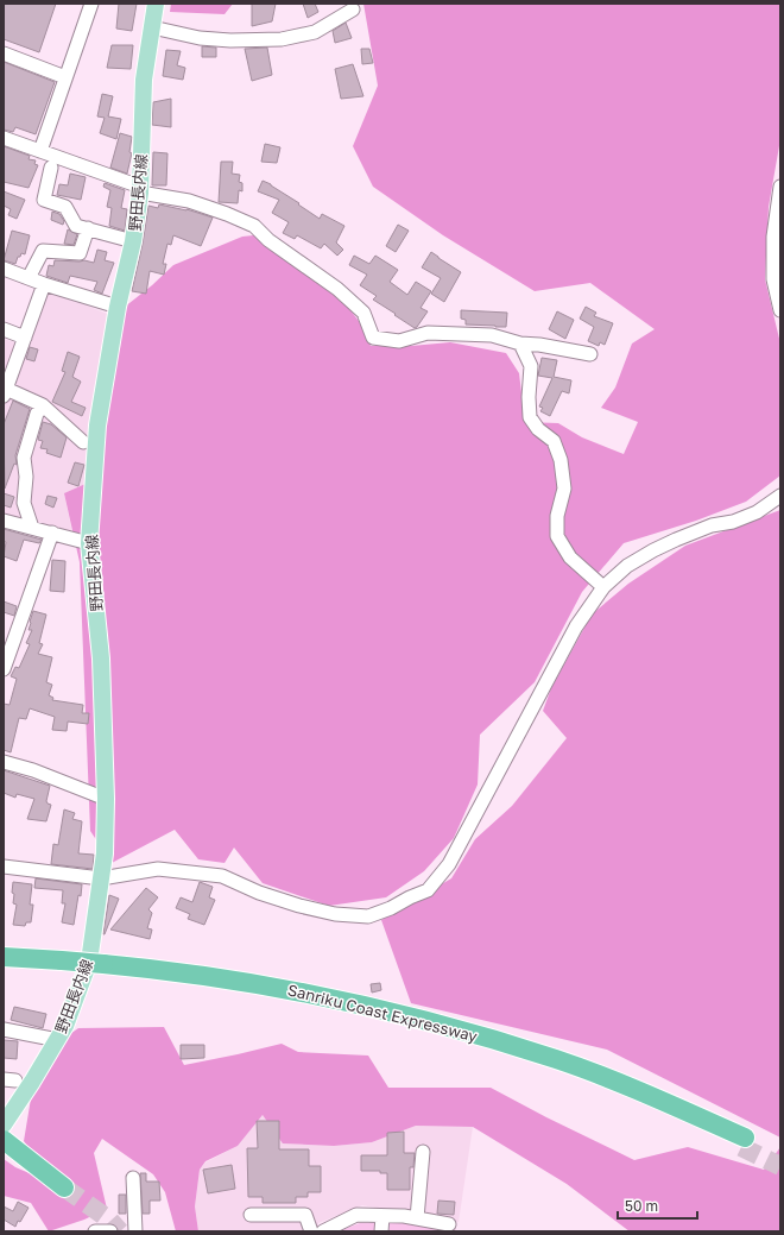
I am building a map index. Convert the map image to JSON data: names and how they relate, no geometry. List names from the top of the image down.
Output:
{
  "streets": {
    "highway": ["Sanriku Coast Expressway"],
    "main road": ["野田長内線"]
  },
  "scale_bar": "50 m"
}
